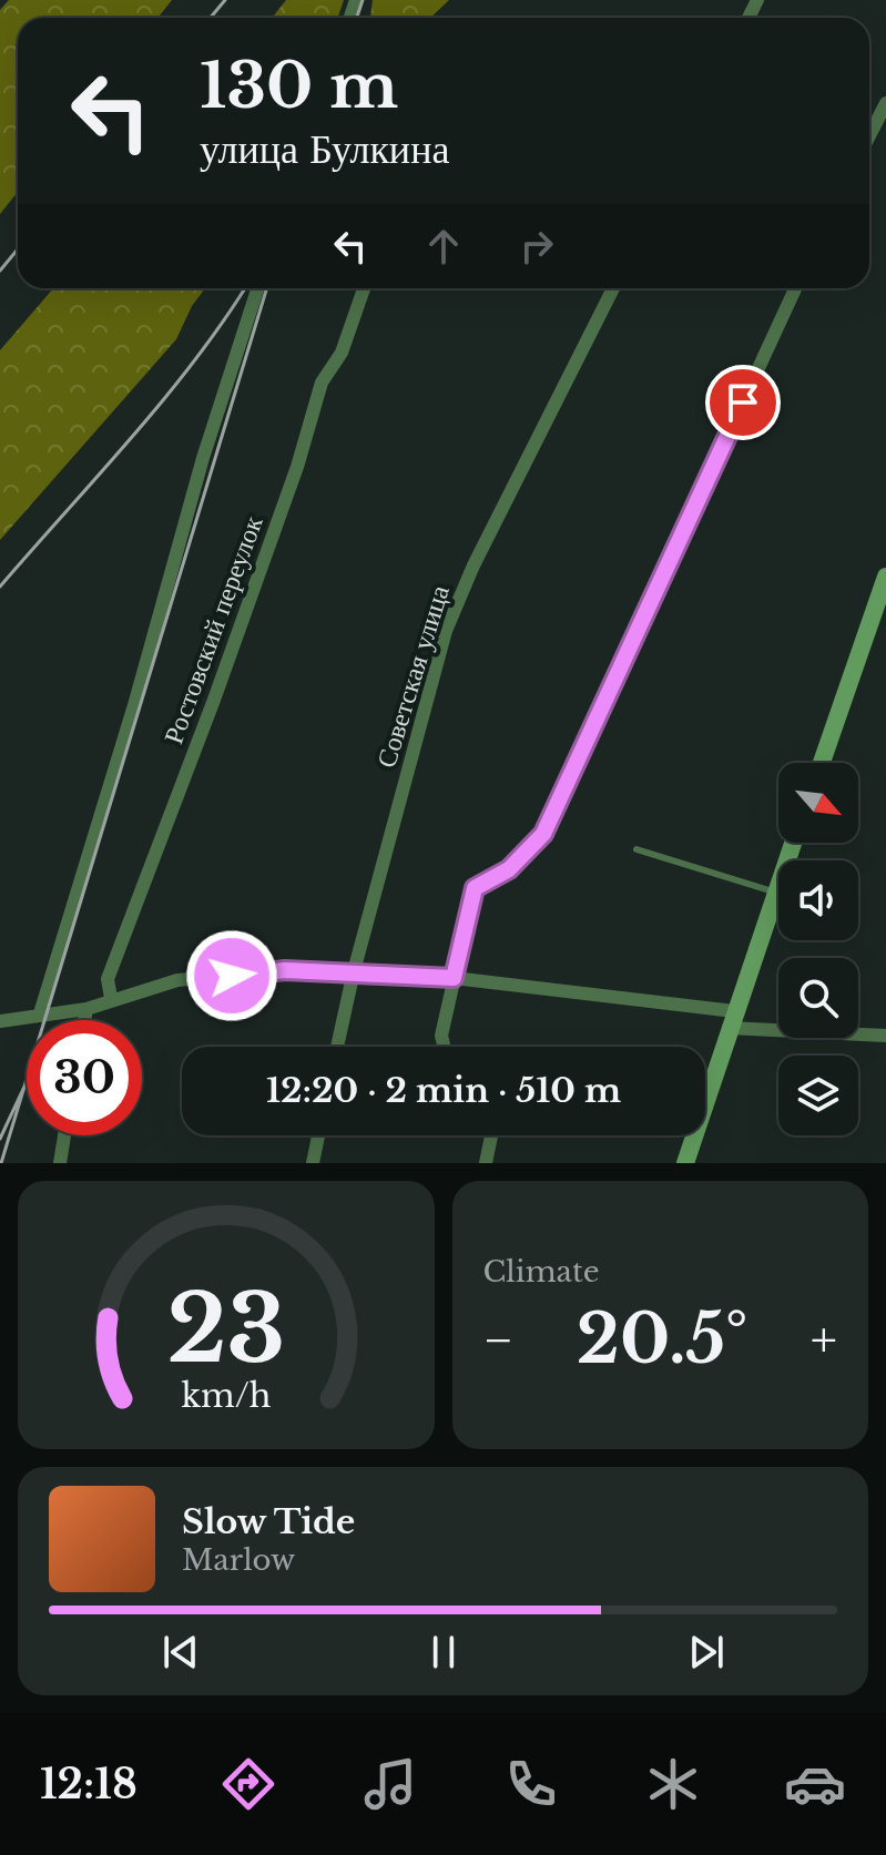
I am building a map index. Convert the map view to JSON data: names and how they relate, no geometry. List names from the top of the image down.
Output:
{
  "streets": {
    "street": ["Ростовский переулок", "Советская улица"]
  },
  "north": "bottom right",
  "page": {
    "turn": ["130 m", "улица Булкина"],
    "limit": "30",
    "trip": "12:20 · 2 min · 510 m",
    "tile": "Climate",
    "heat": ["−", "20.5°", "+"],
    "song": ["Slow Tide", "Marlow"],
    "tabs": "12:18",
    "gauge": ["23", "km/h"]
  }
}
